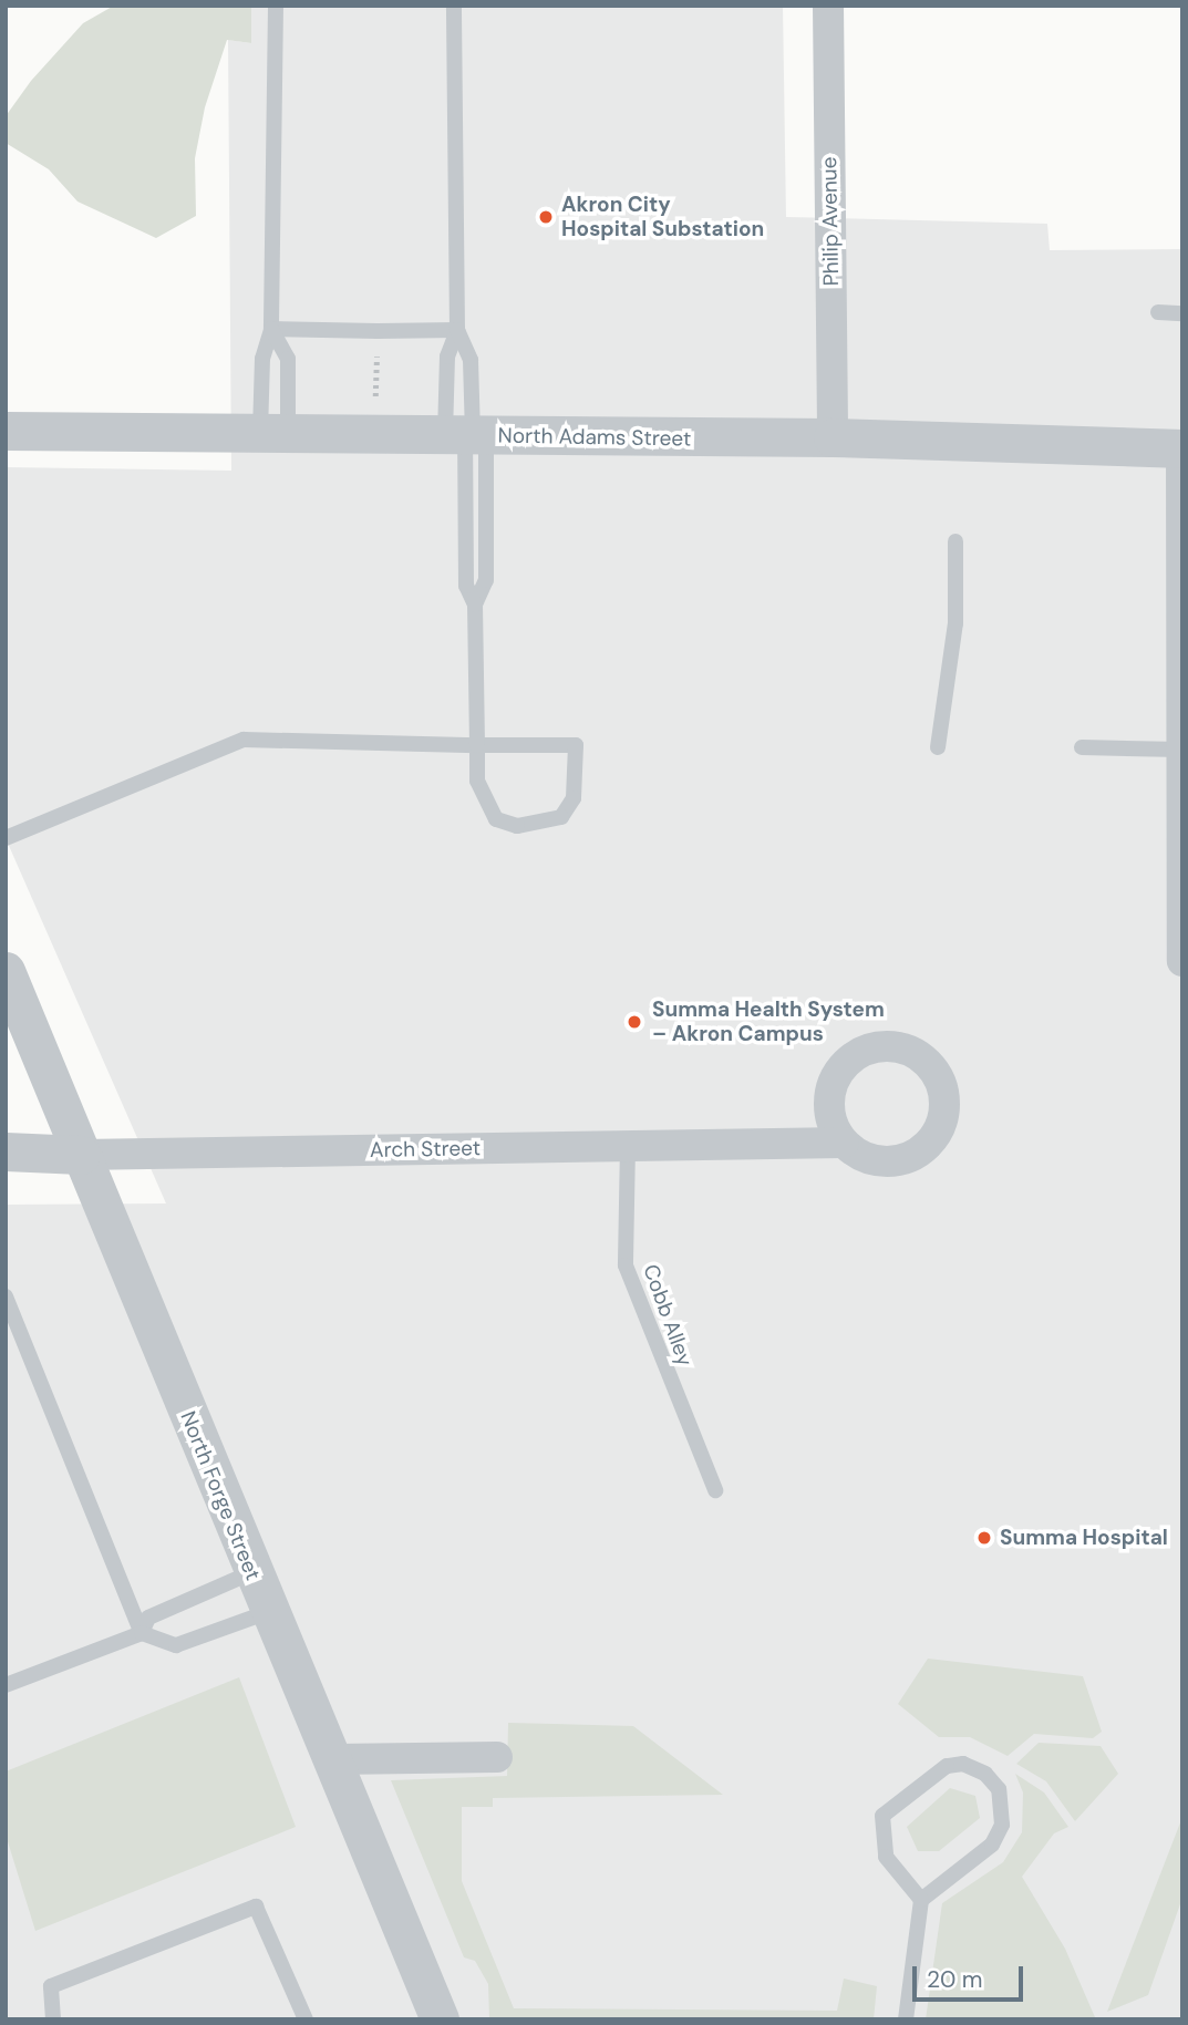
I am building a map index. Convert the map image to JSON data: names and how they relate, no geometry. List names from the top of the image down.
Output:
{
  "streets": {
    "street": [
      "Philip Avenue",
      "North Adams Street",
      "Arch Street",
      "North Forge Street"
    ],
    "lane": ["Cobb Alley"]
  },
  "crossings": [
    ["Philip Avenue", "North Adams Street"],
    ["Arch Street", "Cobb Alley"],
    ["Arch Street", "North Forge Street"]
  ],
  "places": ["Akron City Hospital Substation", "Summa Health System – Akron Campus", "Summa Hospital"],
  "scale_bar": "20 m"
}
